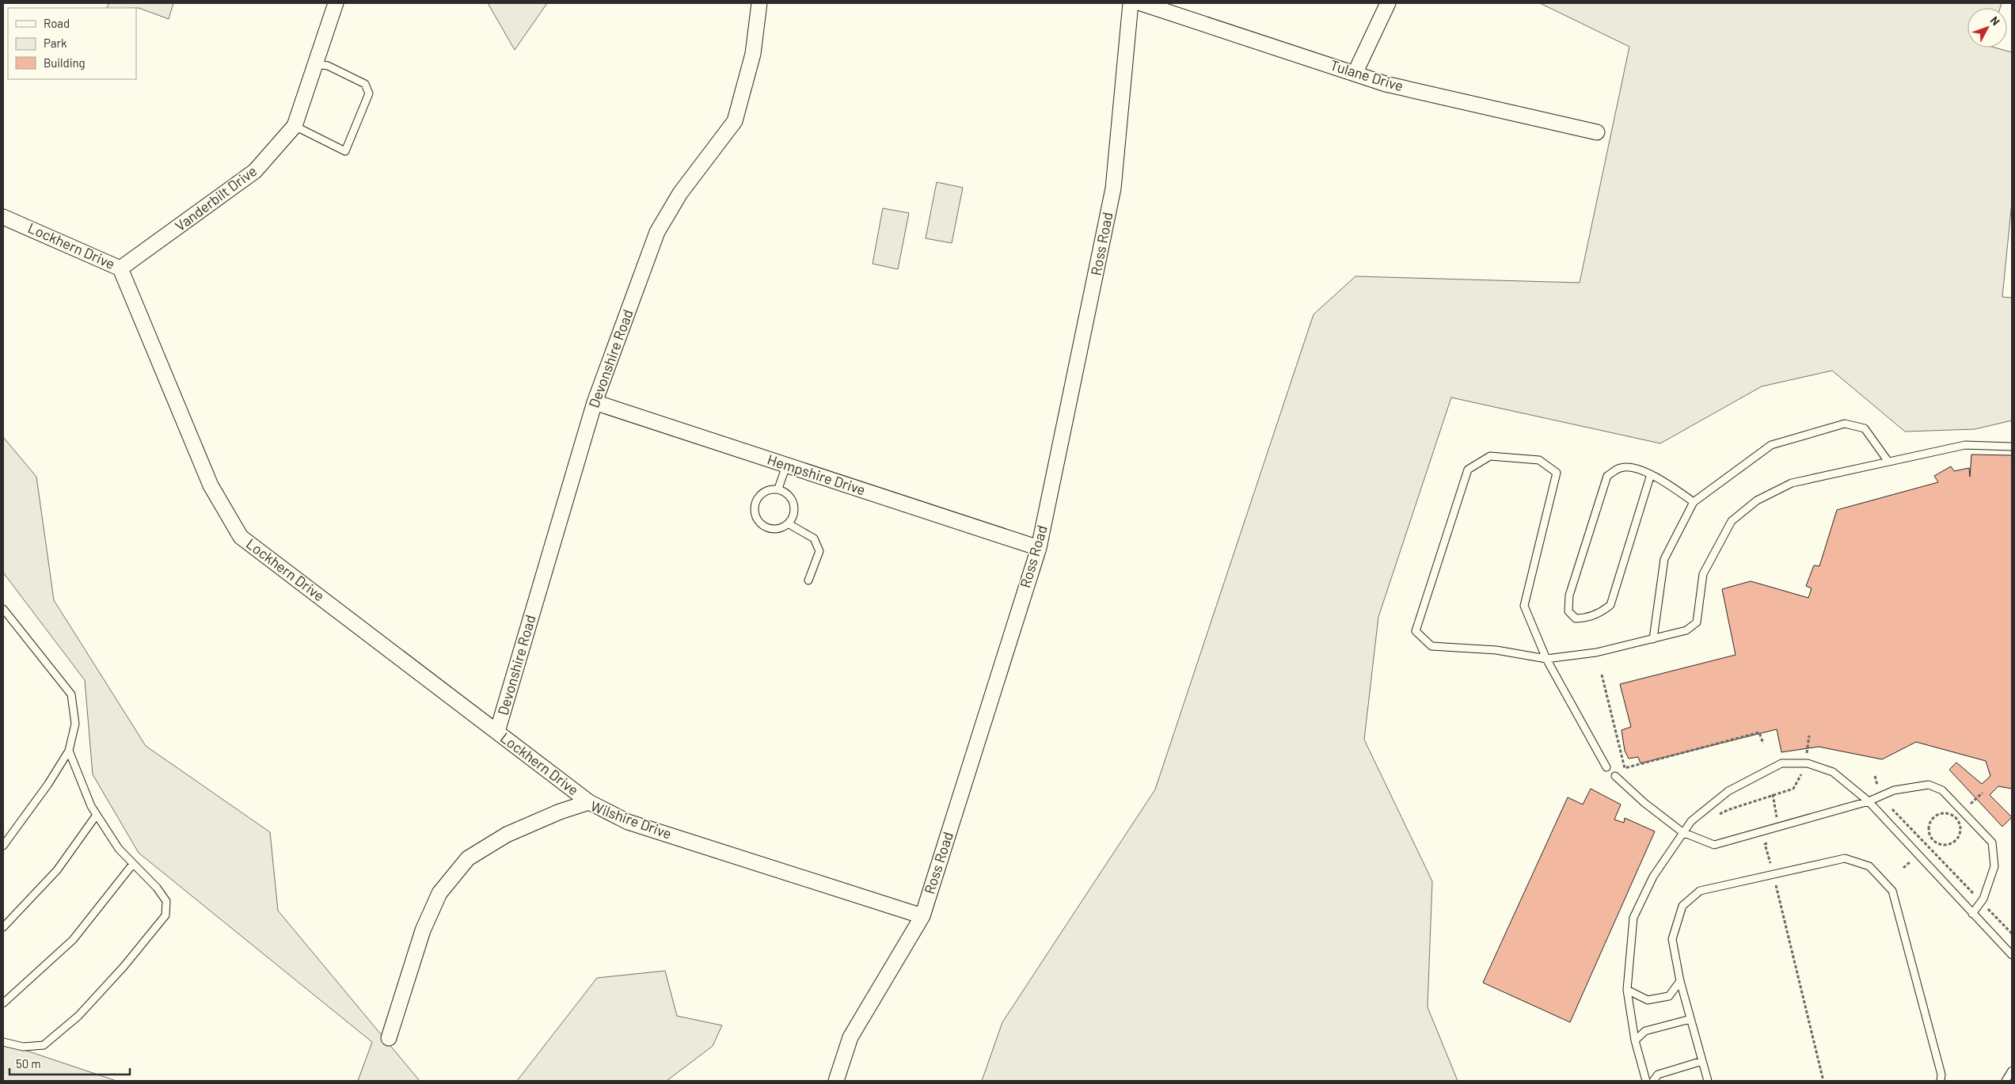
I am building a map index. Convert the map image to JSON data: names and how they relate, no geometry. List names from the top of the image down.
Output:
{
  "streets": {
    "street": [
      "Tulane Drive",
      "Vanderbilt Drive",
      "Ross Road",
      "Lockhern Drive",
      "Devonshire Road",
      "Hempshire Drive",
      "Wilshire Drive"
    ]
  },
  "crossings": [
    ["Vanderbilt Drive", "Lockhern Drive"],
    ["Ross Road", "Hempshire Drive"],
    ["Ross Road", "Wilshire Drive"],
    ["Lockhern Drive", "Devonshire Road"],
    ["Lockhern Drive", "Wilshire Drive"],
    ["Devonshire Road", "Hempshire Drive"]
  ],
  "legend": ["Road", "Park", "Building"],
  "scale_bar": "50 m",
  "north": "top right"
}
